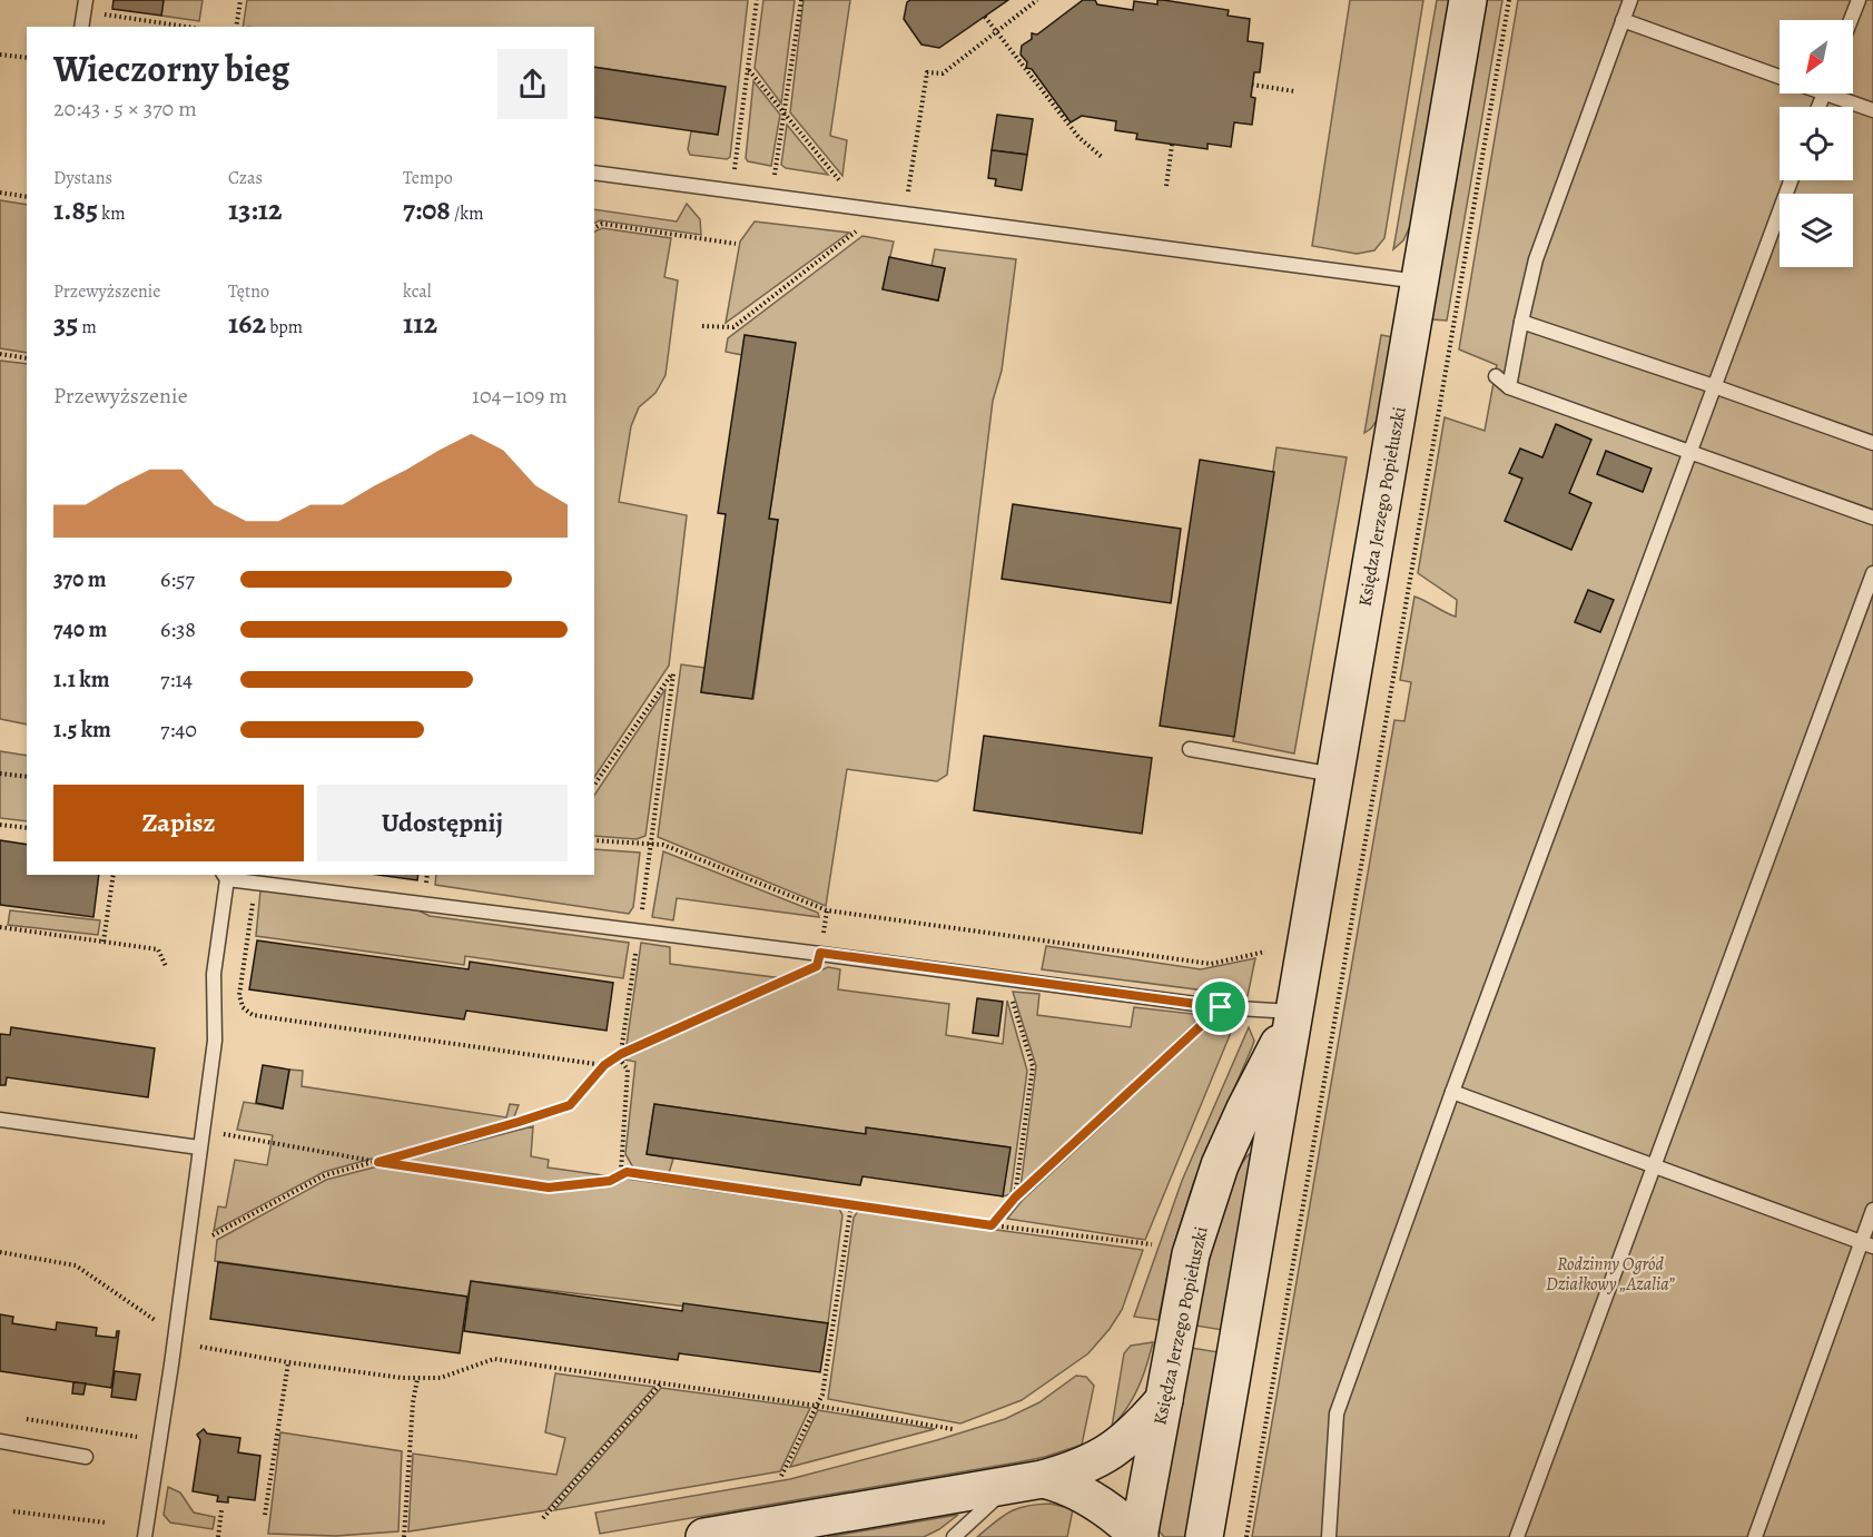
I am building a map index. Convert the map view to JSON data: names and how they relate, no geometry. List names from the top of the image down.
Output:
{
  "streets": {
    "street": ["Księdza Jerzego Popiełuszki"]
  },
  "parks": ["Rodzinny Ogród Działkowy „Azalia”"],
  "north": "bottom left",
  "page": {
    "heading": ["Wieczorny bieg", "20:43 · 5 × 370 m"],
    "stats": [
      ["Dystans", "1.85 km"],
      ["Czas", "13:12"],
      ["Tempo", "7:08 /km"],
      ["Przewyższenie", "35 m"],
      ["Tętno", "162 bpm"],
      ["kcal", "112"]
    ],
    "chart": ["Przewyższenie", "104–109 m"],
    "list": [
      {
        "name": "370 m",
        "note": "6:57"
      },
      {
        "name": "740 m",
        "note": "6:38"
      },
      {
        "name": "1.1 km",
        "note": "7:14"
      },
      {
        "name": "1.5 km",
        "note": "7:40"
      }
    ],
    "buttons": ["Zapisz", "Udostępnij"]
  }
}
